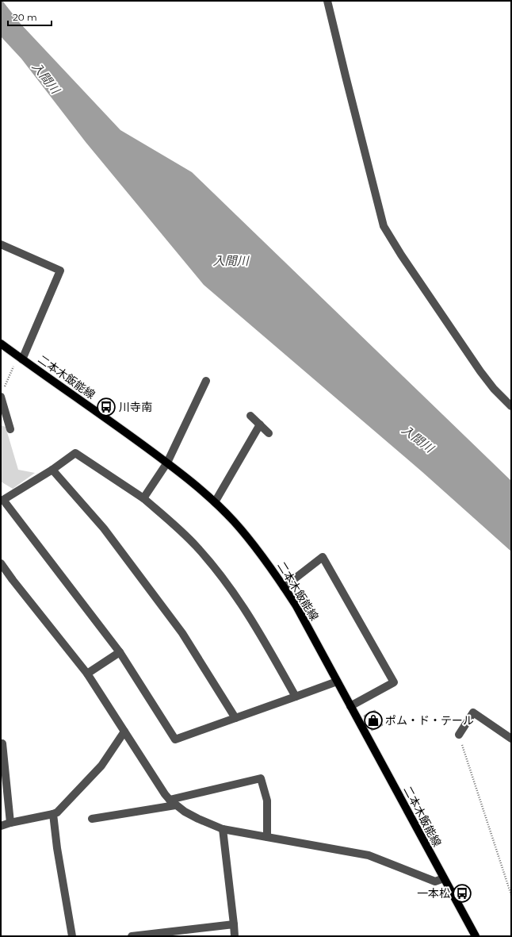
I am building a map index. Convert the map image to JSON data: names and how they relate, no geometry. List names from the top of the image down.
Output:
{
  "streets": {
    "main road": ["二本木飯能線"]
  },
  "water": ["入間川"],
  "places": {
    "bus stop": ["川寺南", "一本松"],
    "shop": ["ポム・ド・テール"]
  },
  "scale_bar": "20 m"
}
